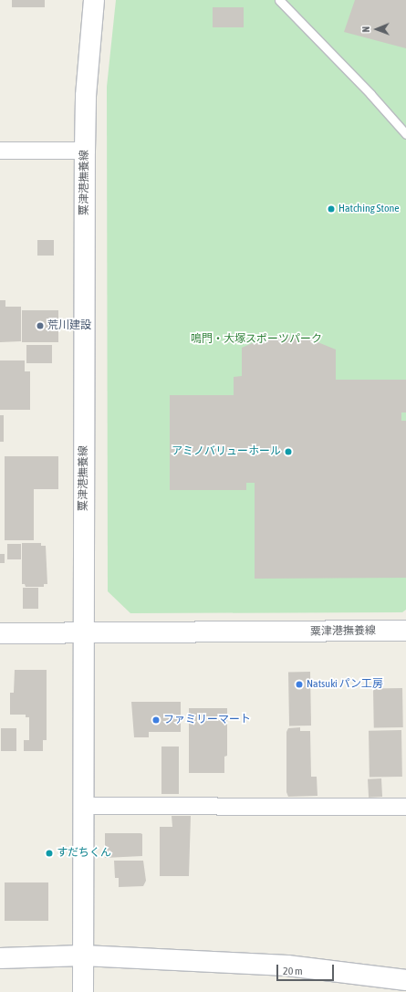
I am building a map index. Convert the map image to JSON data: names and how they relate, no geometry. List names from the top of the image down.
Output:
{
  "streets": {
    "main road": ["粟津港撫養線"]
  },
  "parks": ["鳴門・大塚スポーツパーク"],
  "places": [
    "Hatching Stone",
    "荒川建設",
    "アミノバリューホール",
    "Natsuki パン工房",
    "ファミリーマート",
    "すだちくん"
  ],
  "scale_bar": "20 m",
  "north": "left"
}
